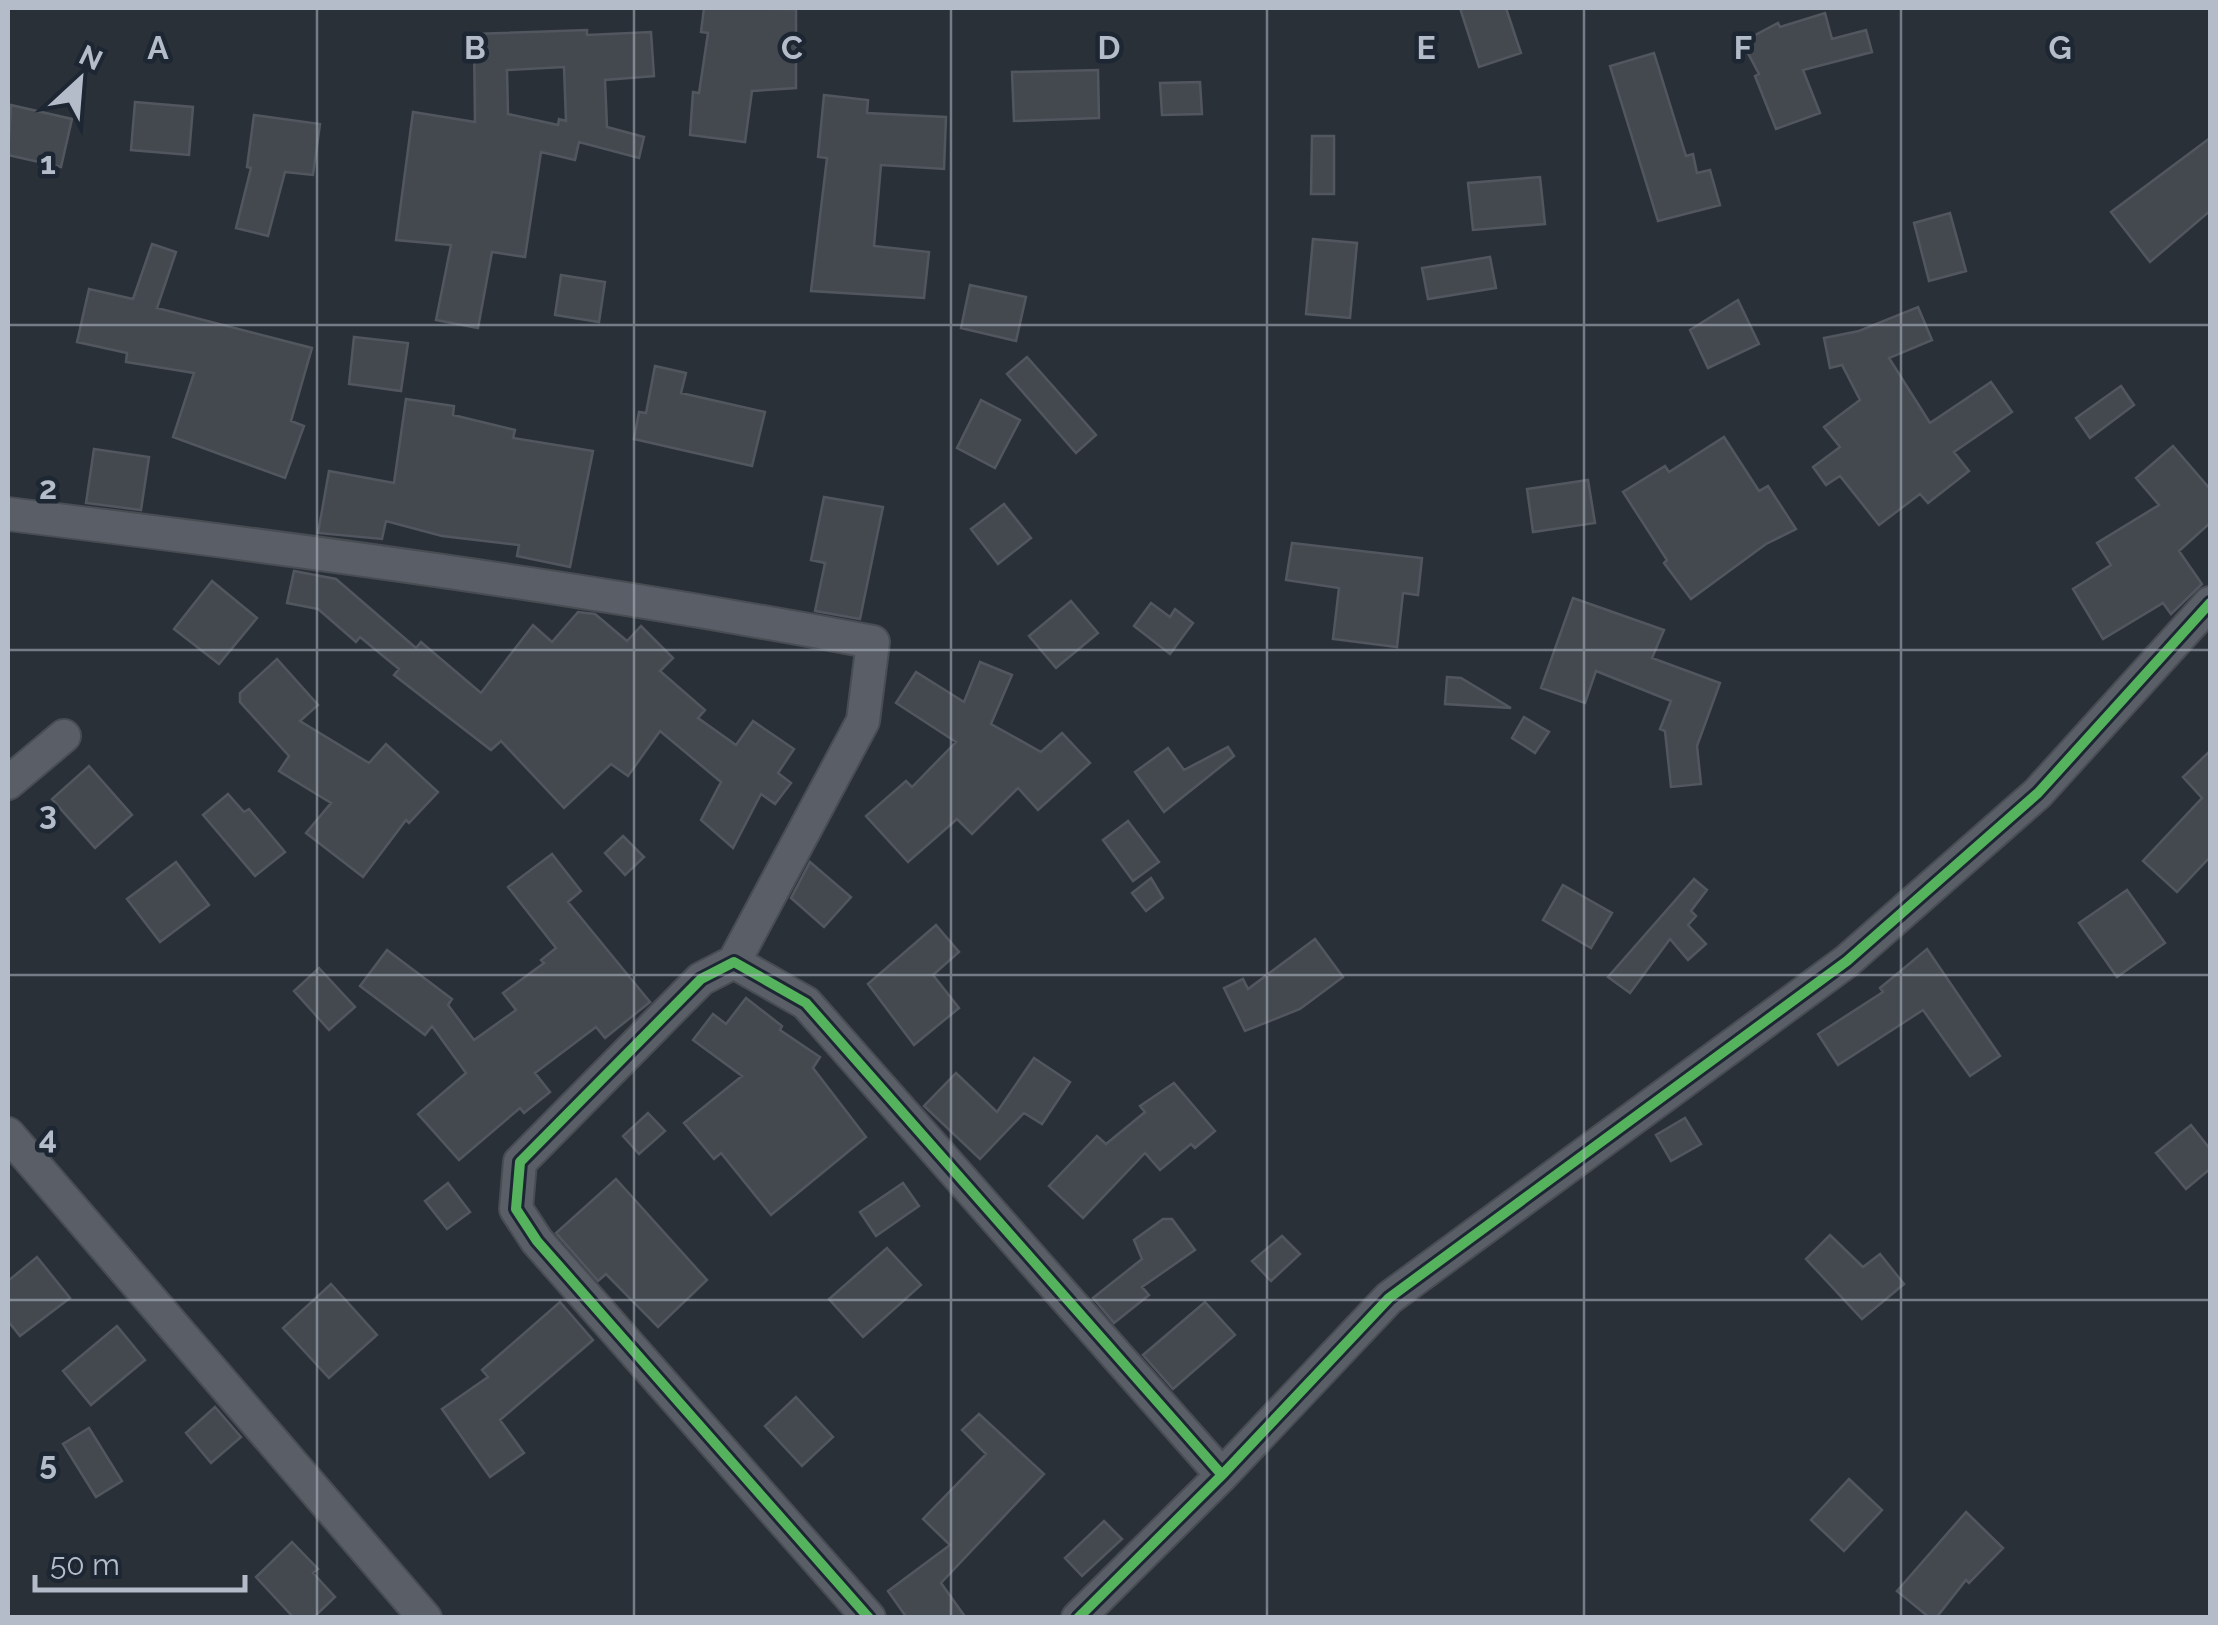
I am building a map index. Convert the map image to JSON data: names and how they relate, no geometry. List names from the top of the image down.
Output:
{
  "scale_bar": "50 m",
  "north": "top right",
  "grid": {
    "columns": [
      "A",
      "B",
      "C",
      "D",
      "E",
      "F",
      "G"
    ],
    "rows": [
      "1",
      "2",
      "3",
      "4",
      "5"
    ]
  }
}
